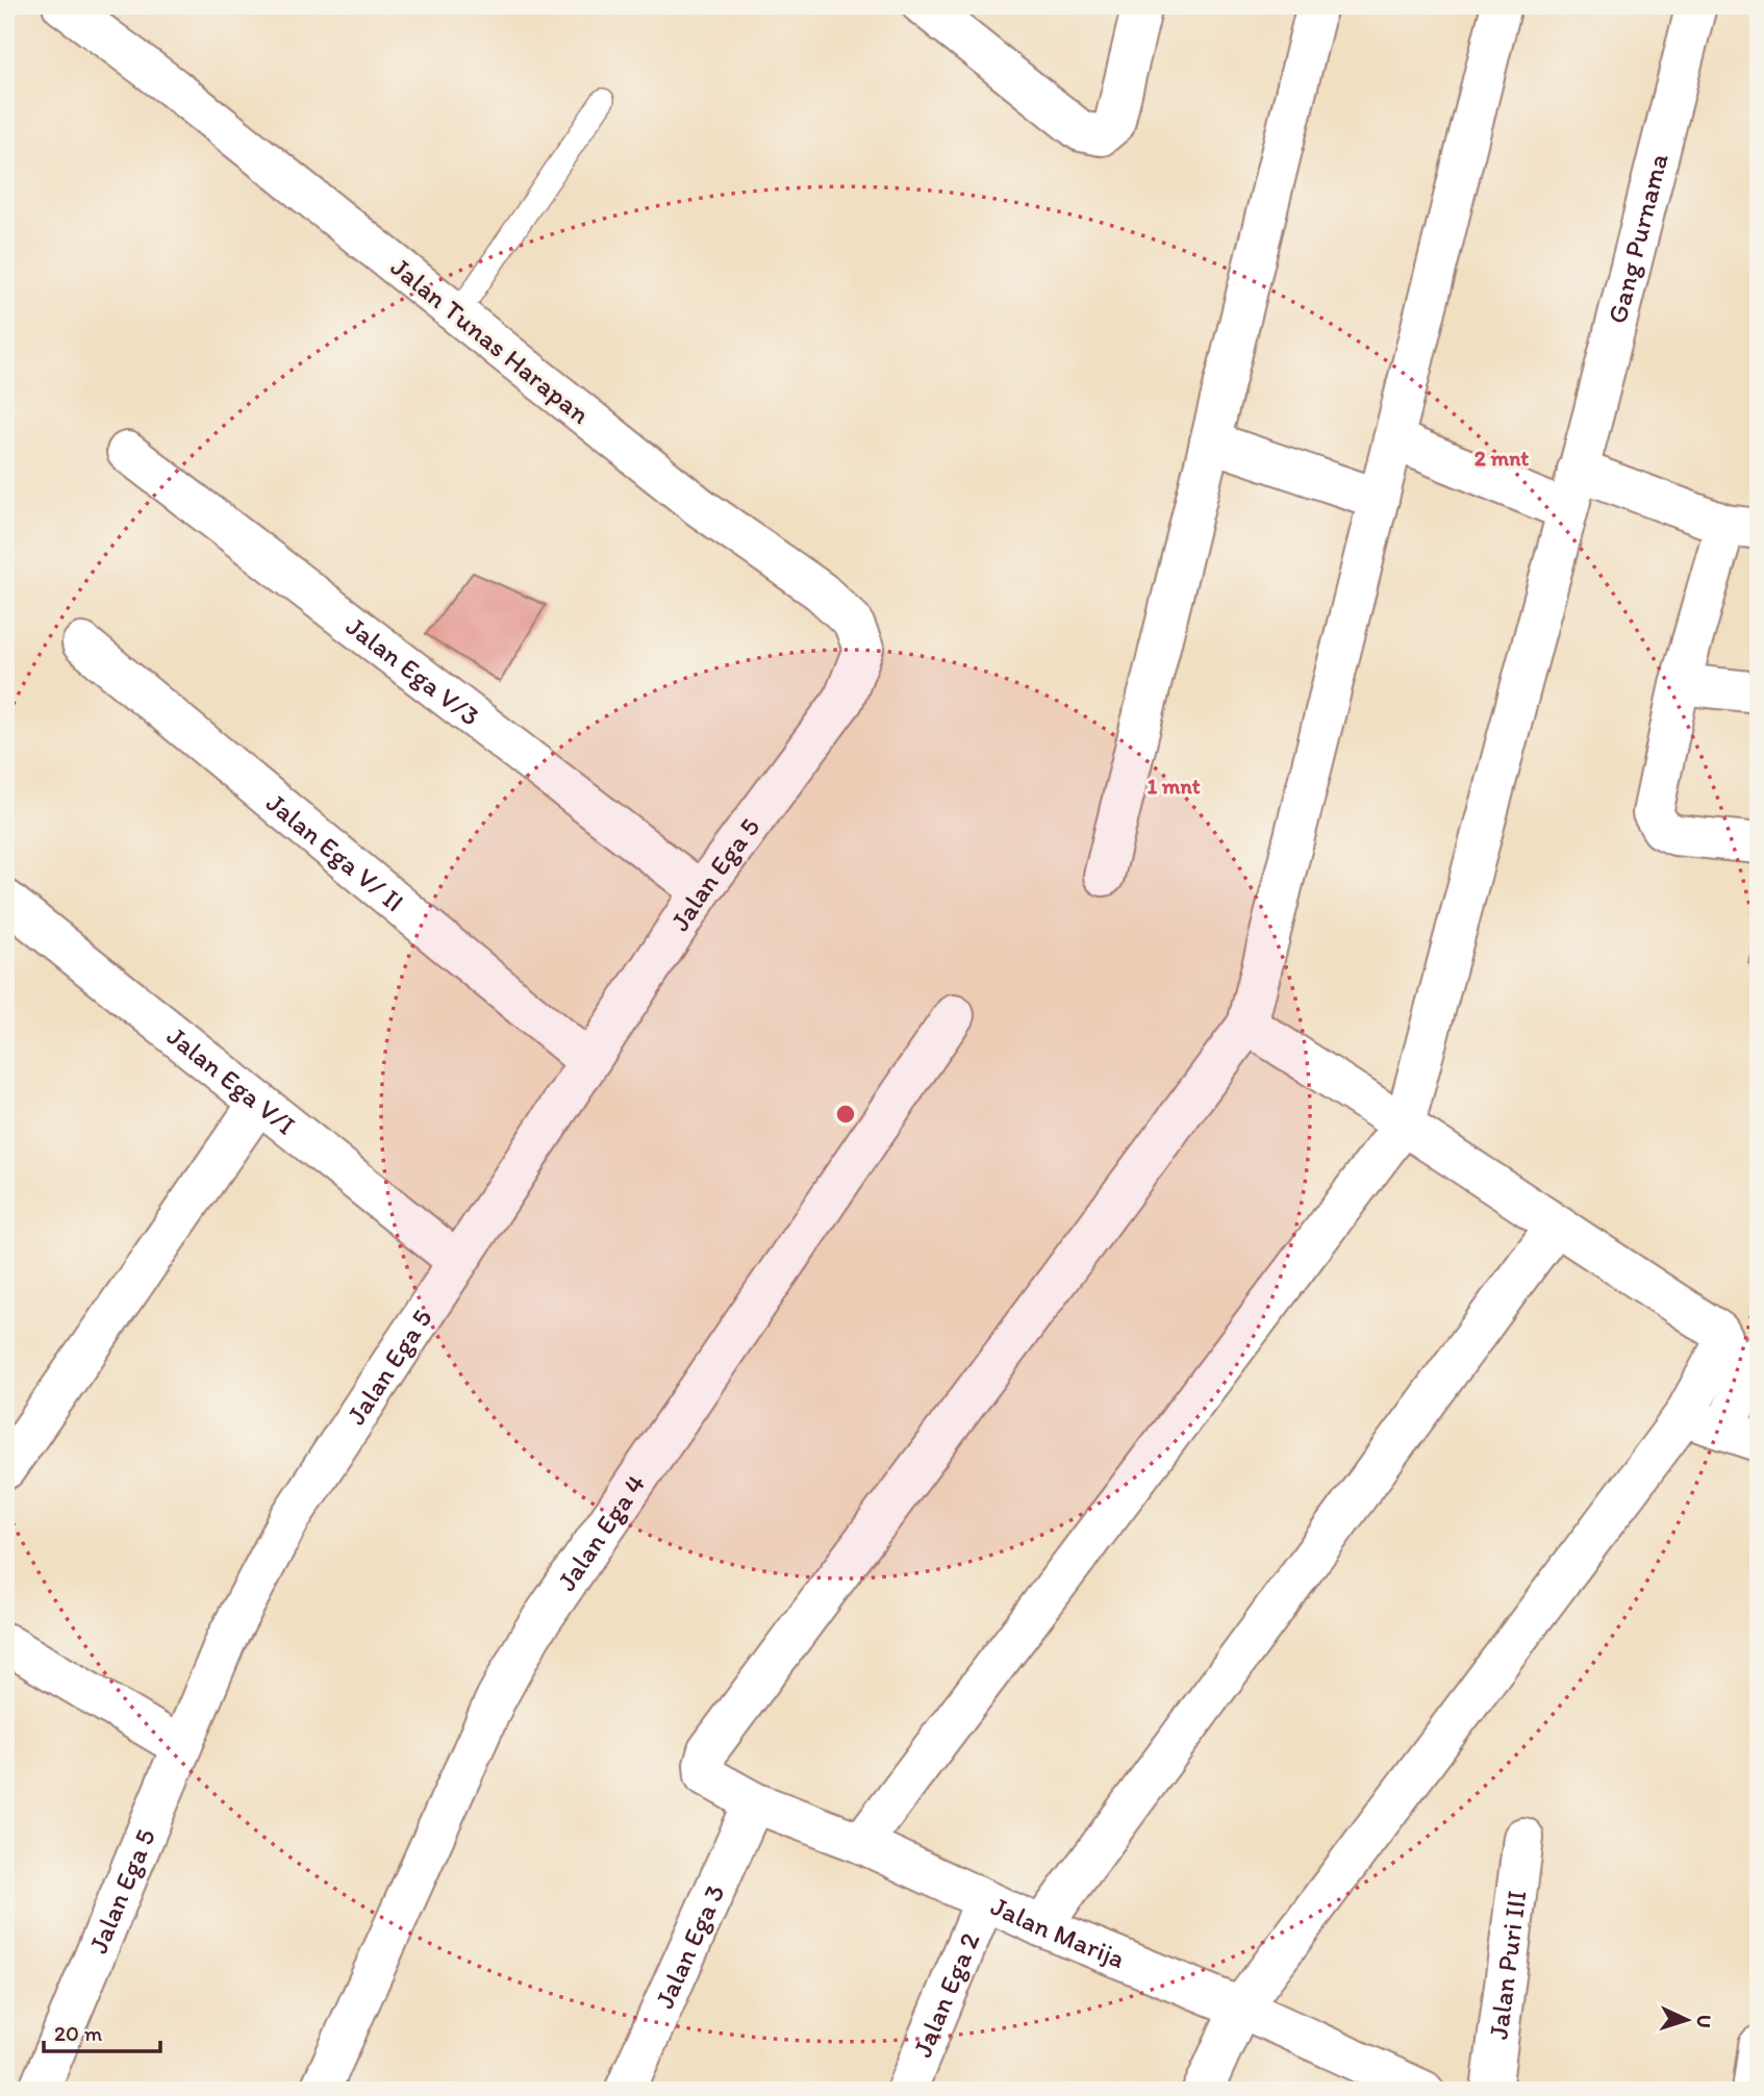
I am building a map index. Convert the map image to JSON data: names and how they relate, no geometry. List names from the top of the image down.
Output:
{
  "streets": {
    "street": [
      "Gang Purnama",
      "Jalan Tunas Harapan",
      "Jalan Ega V/3",
      "Jalan Ega V/ II",
      "Jalan Ega 5",
      "Jalan Ega V/I",
      "Jalan Ega 4",
      "Jalan Marija",
      "Jalan Ega 3",
      "Jalan Puri III",
      "Jalan Ega 2"
    ]
  },
  "crossings": [
    ["Jalan Tunas Harapan", "Jalan Ega 5"],
    ["Jalan Ega V/3", "Jalan Ega 5"],
    ["Jalan Ega V/ II", "Jalan Ega 5"],
    ["Jalan Ega 5", "Jalan Ega V/I"],
    ["Jalan Marija", "Jalan Ega 3"],
    ["Jalan Marija", "Jalan Ega 2"]
  ],
  "scale_bar": "20 m",
  "north": "right",
  "rings": ["2 mnt", "1 mnt"]
}
